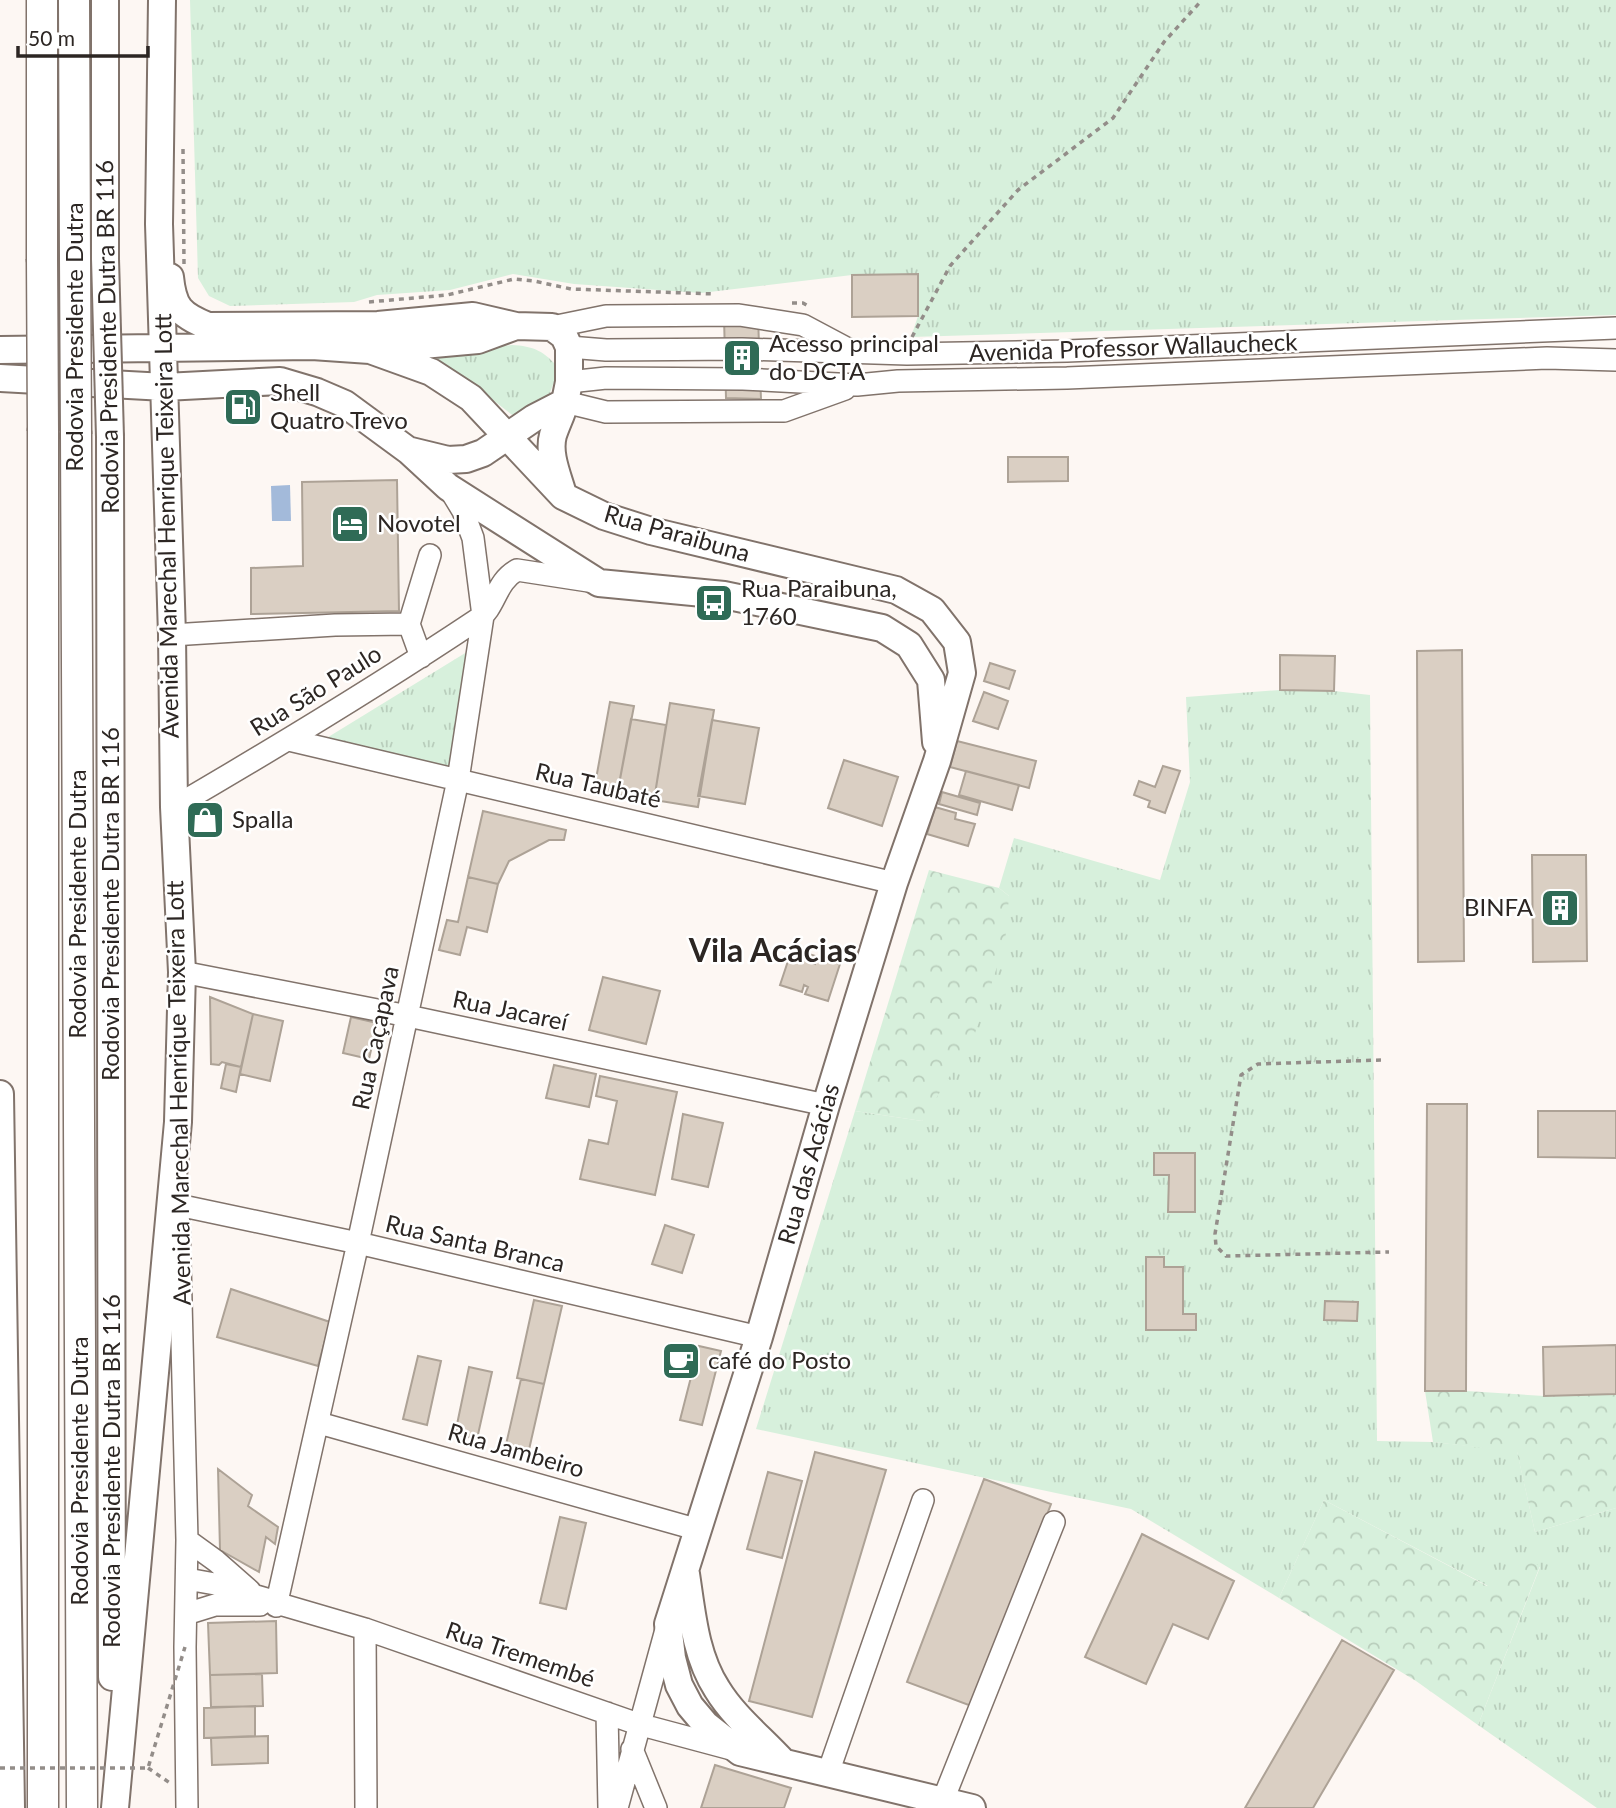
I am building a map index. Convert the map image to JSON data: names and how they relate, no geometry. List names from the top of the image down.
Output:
{
  "streets": {
    "highway": ["Rodovia Presidente Dutra"],
    "main road": [
      "Rodovia Presidente Dutra BR 116",
      "Avenida Marechal Henrique Teixeira Lott",
      "Rua Paraibuna",
      "Rua das Acácias"
    ],
    "street": [
      "Avenida Professor Wallaucheck",
      "Rua São Paulo",
      "Rua Taubaté",
      "Rua Jacareí",
      "Rua Caçapava",
      "Rua Santa Branca",
      "Rua Jambeiro",
      "Rua Tremembé"
    ]
  },
  "crossings": [
    ["Avenida Marechal Henrique Teixeira Lott", "Rua Paraibuna"],
    ["Avenida Marechal Henrique Teixeira Lott", "Rua São Paulo"],
    ["Avenida Marechal Henrique Teixeira Lott", "Rua Jacareí"],
    ["Avenida Marechal Henrique Teixeira Lott", "Rua Santa Branca"],
    ["Avenida Marechal Henrique Teixeira Lott", "Rua Tremembé"],
    ["Rua Paraibuna", "Rua São Paulo"],
    ["Rua Paraibuna", "Rua Caçapava"],
    ["Rua Paraibuna", "Rua das Acácias"],
    ["Rua São Paulo", "Rua Taubaté"],
    ["Rua São Paulo", "Rua Caçapava"],
    ["Rua Taubaté", "Rua Caçapava"],
    ["Rua Taubaté", "Rua das Acácias"],
    ["Rua Jacareí", "Rua Caçapava"],
    ["Rua Jacareí", "Rua das Acácias"],
    ["Rua Caçapava", "Rua Santa Branca"],
    ["Rua Caçapava", "Rua Jambeiro"],
    ["Rua Caçapava", "Rua Tremembé"],
    ["Rua das Acácias", "Rua Santa Branca"],
    ["Rua das Acácias", "Rua Jambeiro"],
    ["Rua das Acácias", "Rua Tremembé"]
  ],
  "districts": ["Vila Acácias"],
  "places": {
    "building": ["Acesso principal do DCTA", "BINFA"],
    "fuel station": ["Shell Quatro Trevo"],
    "hotel": ["Novotel"],
    "bus stop": ["Rua Paraibuna, 1760"],
    "shop": ["Spalla"],
    "cafe": ["café do Posto"]
  },
  "scale_bar": "50 m"
}
